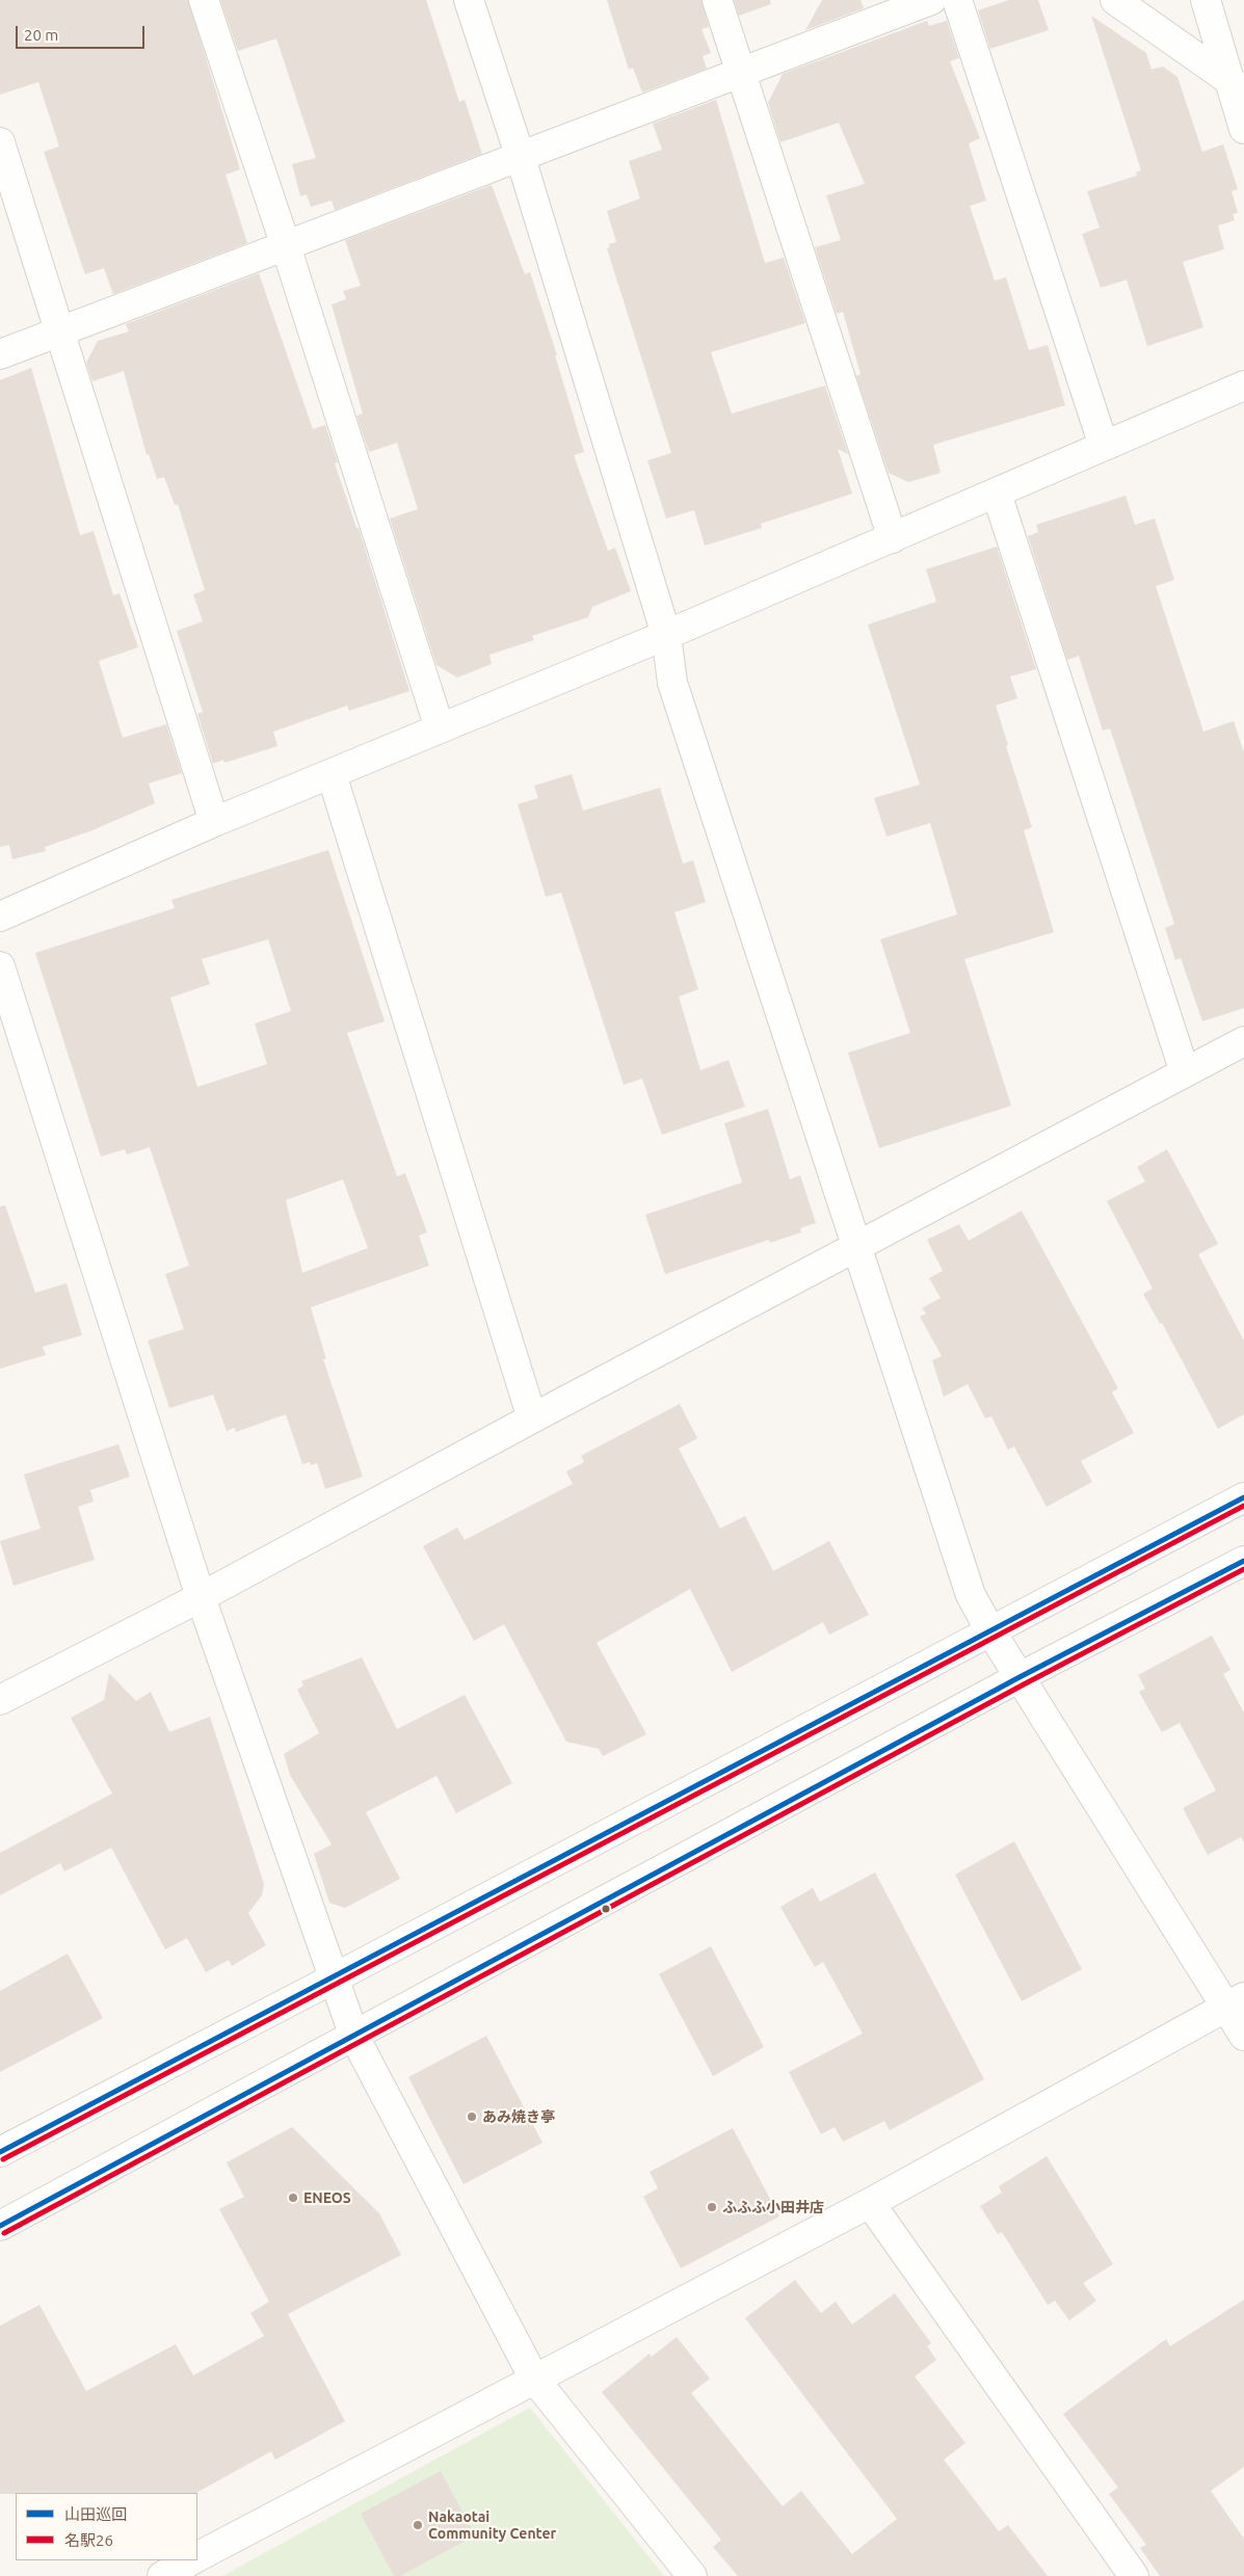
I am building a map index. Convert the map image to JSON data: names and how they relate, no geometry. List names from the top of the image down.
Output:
{
  "places": [
    "あみ焼き亭",
    "ENEOS",
    "ふふふ小田井店",
    "Nakaotai Community Center"
  ],
  "lines": ["transit line 山田巡回", "transit line 名駅26"],
  "legend": ["山田巡回", "名駅26"],
  "scale_bar": "20 m"
}
